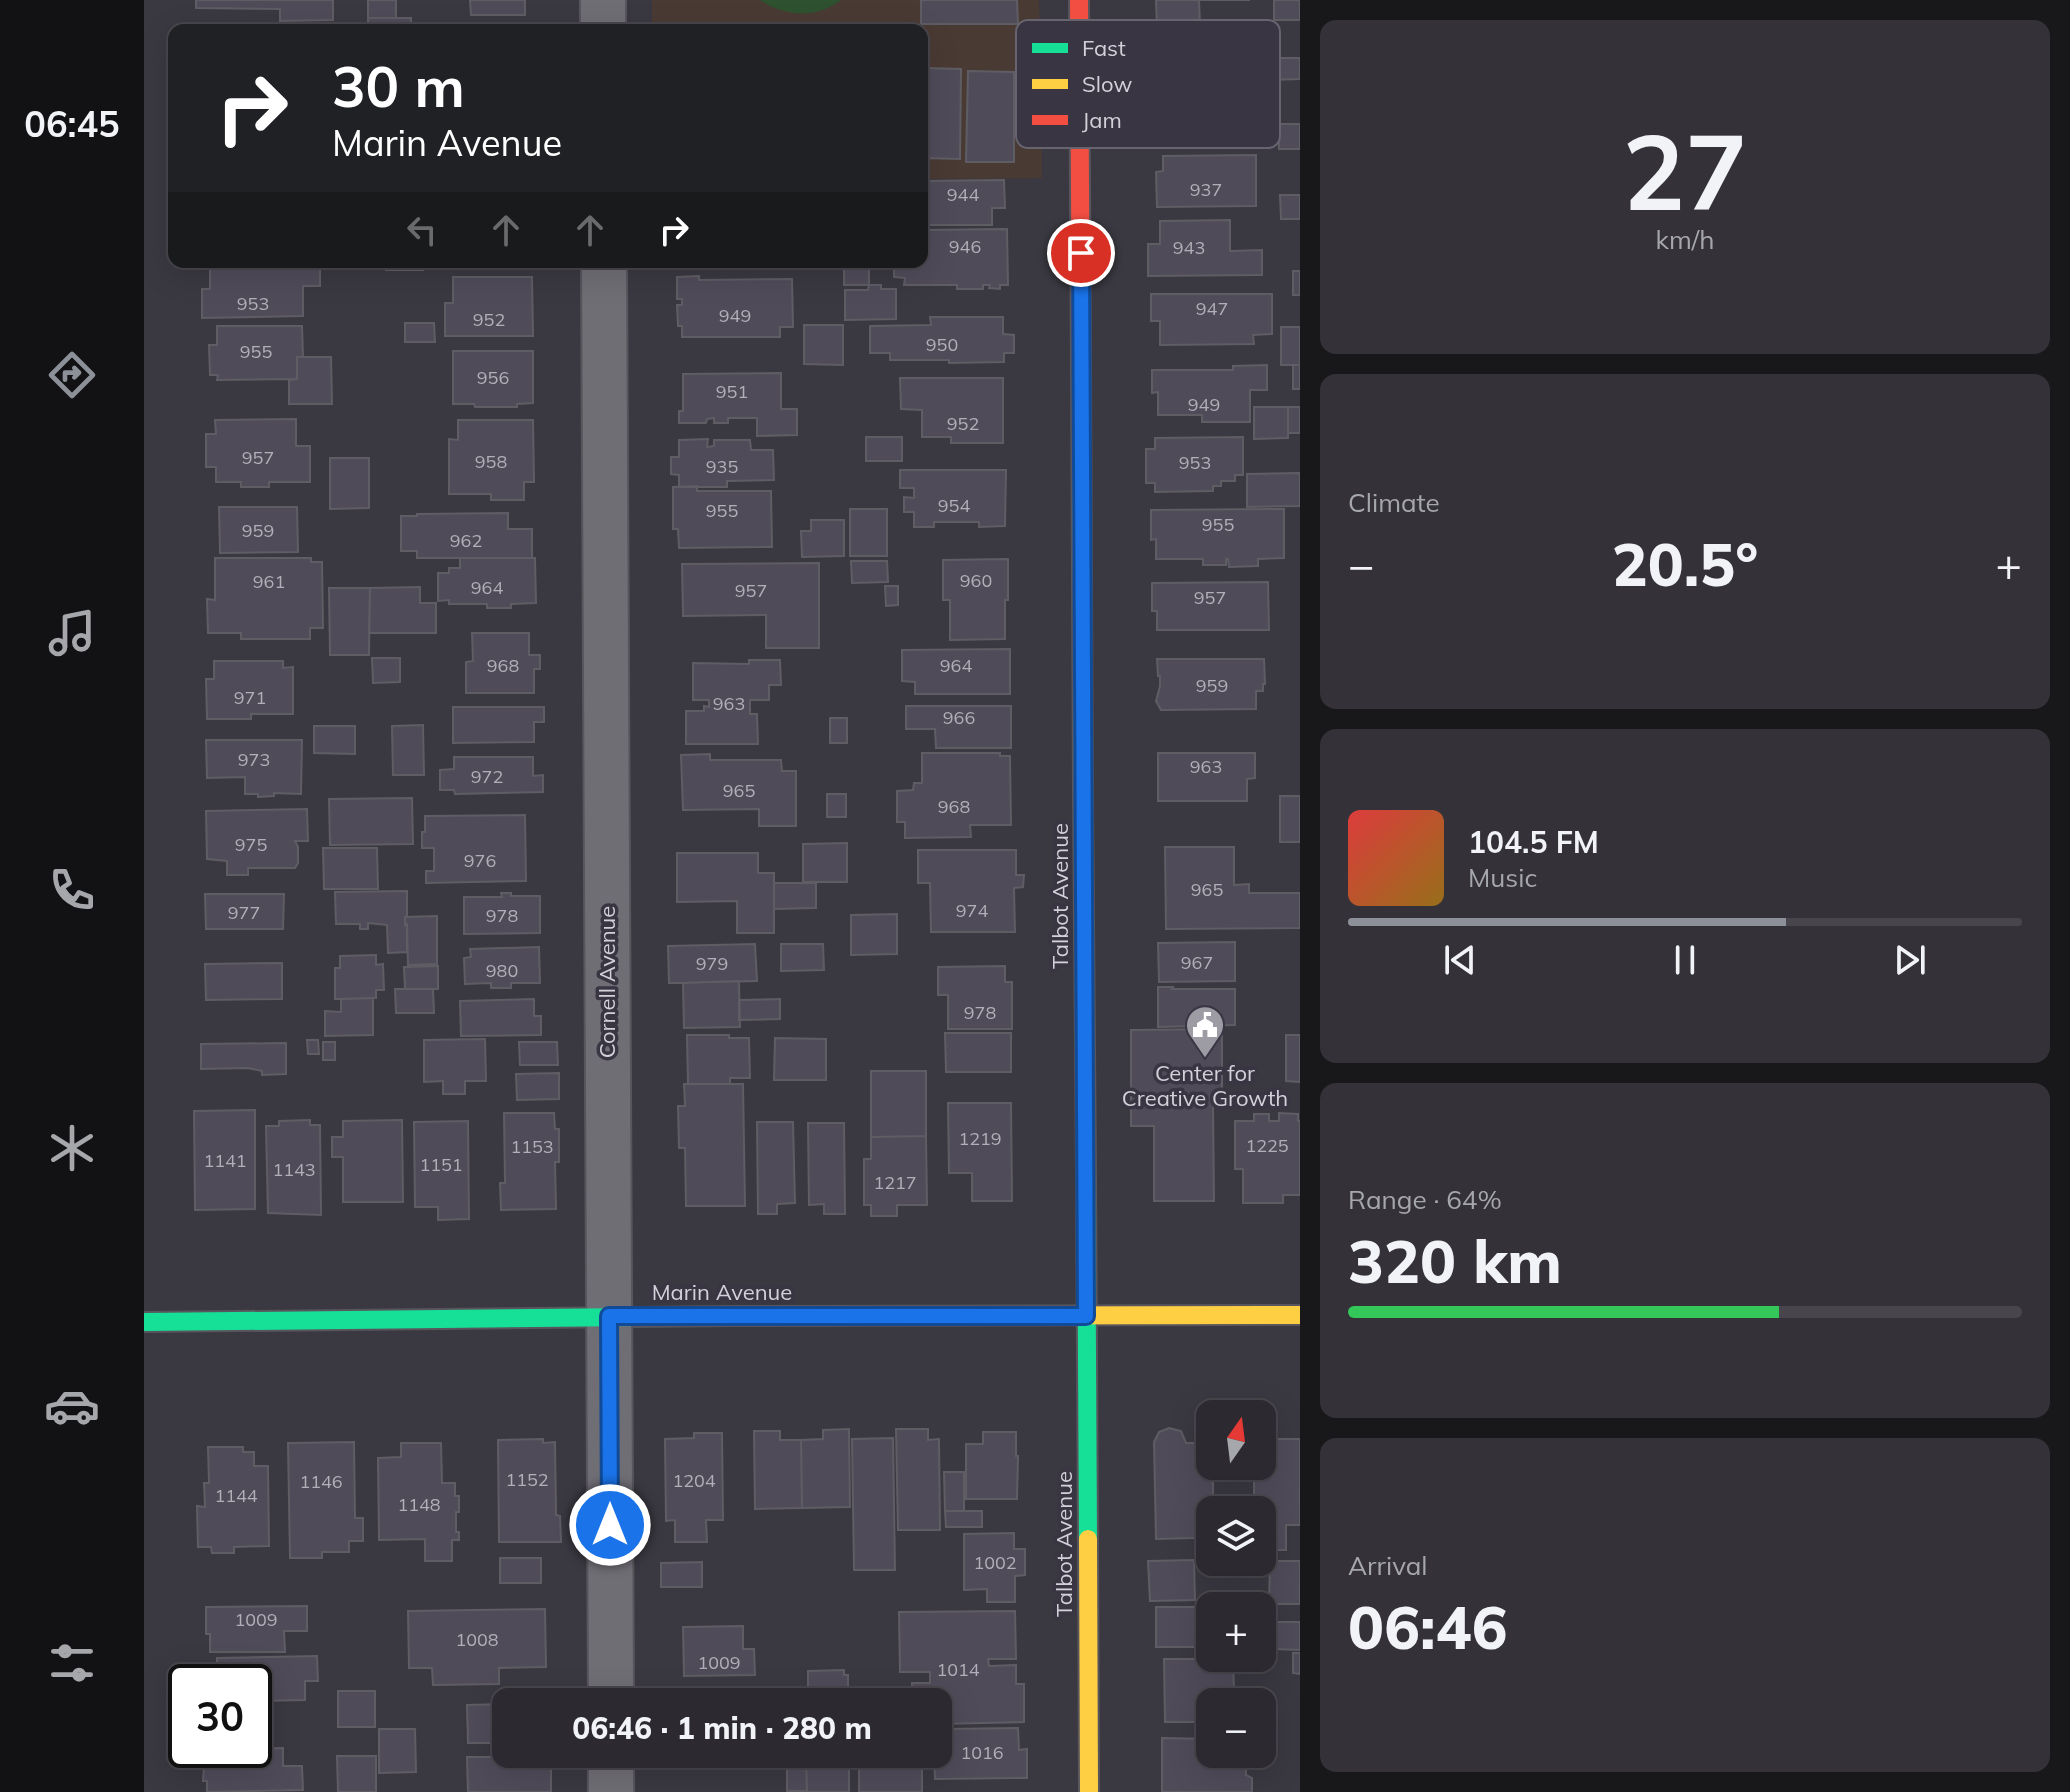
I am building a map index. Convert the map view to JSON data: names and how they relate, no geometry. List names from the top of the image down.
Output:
{
  "streets": {
    "street": ["Talbot Avenue", "Cornell Avenue", "Marin Avenue"]
  },
  "crossings": [
    ["Talbot Avenue", "Marin Avenue"],
    ["Cornell Avenue", "Marin Avenue"]
  ],
  "places": {
    "public building": ["Center for Creative Growth"]
  },
  "house_numbers": [
    "937",
    "944",
    "946",
    "943",
    "953",
    "947",
    "949",
    "952",
    "950",
    "955",
    "956",
    "951",
    "949",
    "952",
    "957",
    "958",
    "953",
    "935",
    "954",
    "955",
    "955",
    "959",
    "962",
    "960",
    "961",
    "964",
    "957",
    "957",
    "968",
    "964",
    "959",
    "971",
    "963",
    "966",
    "973",
    "963",
    "972",
    "965",
    "968",
    "975",
    "976",
    "965",
    "974",
    "977",
    "978",
    "967",
    "979",
    "980",
    "978",
    "1219",
    "1225",
    "1153",
    "1141",
    "1151",
    "1143",
    "1217",
    "1152",
    "1204",
    "1146",
    "1144",
    "1148",
    "1002",
    "1009",
    "1008",
    "1009",
    "1014",
    "1016"
  ],
  "legend": ["Fast", "Slow", "Jam"],
  "north": "top",
  "page": {
    "tabs": "06:45",
    "tile": [
      ["27", "km/h"],
      "Climate",
      ["Range · 64%", "320 km"],
      ["Arrival", "06:46"]
    ],
    "turn": ["30 m", "Marin Avenue"],
    "heat": ["−", "20.5°", "+"],
    "song": ["104.5 FM", "Music"],
    "map_buttons": ["+", "−"],
    "limit": "30",
    "trip": "06:46 · 1 min · 280 m"
  }
}
